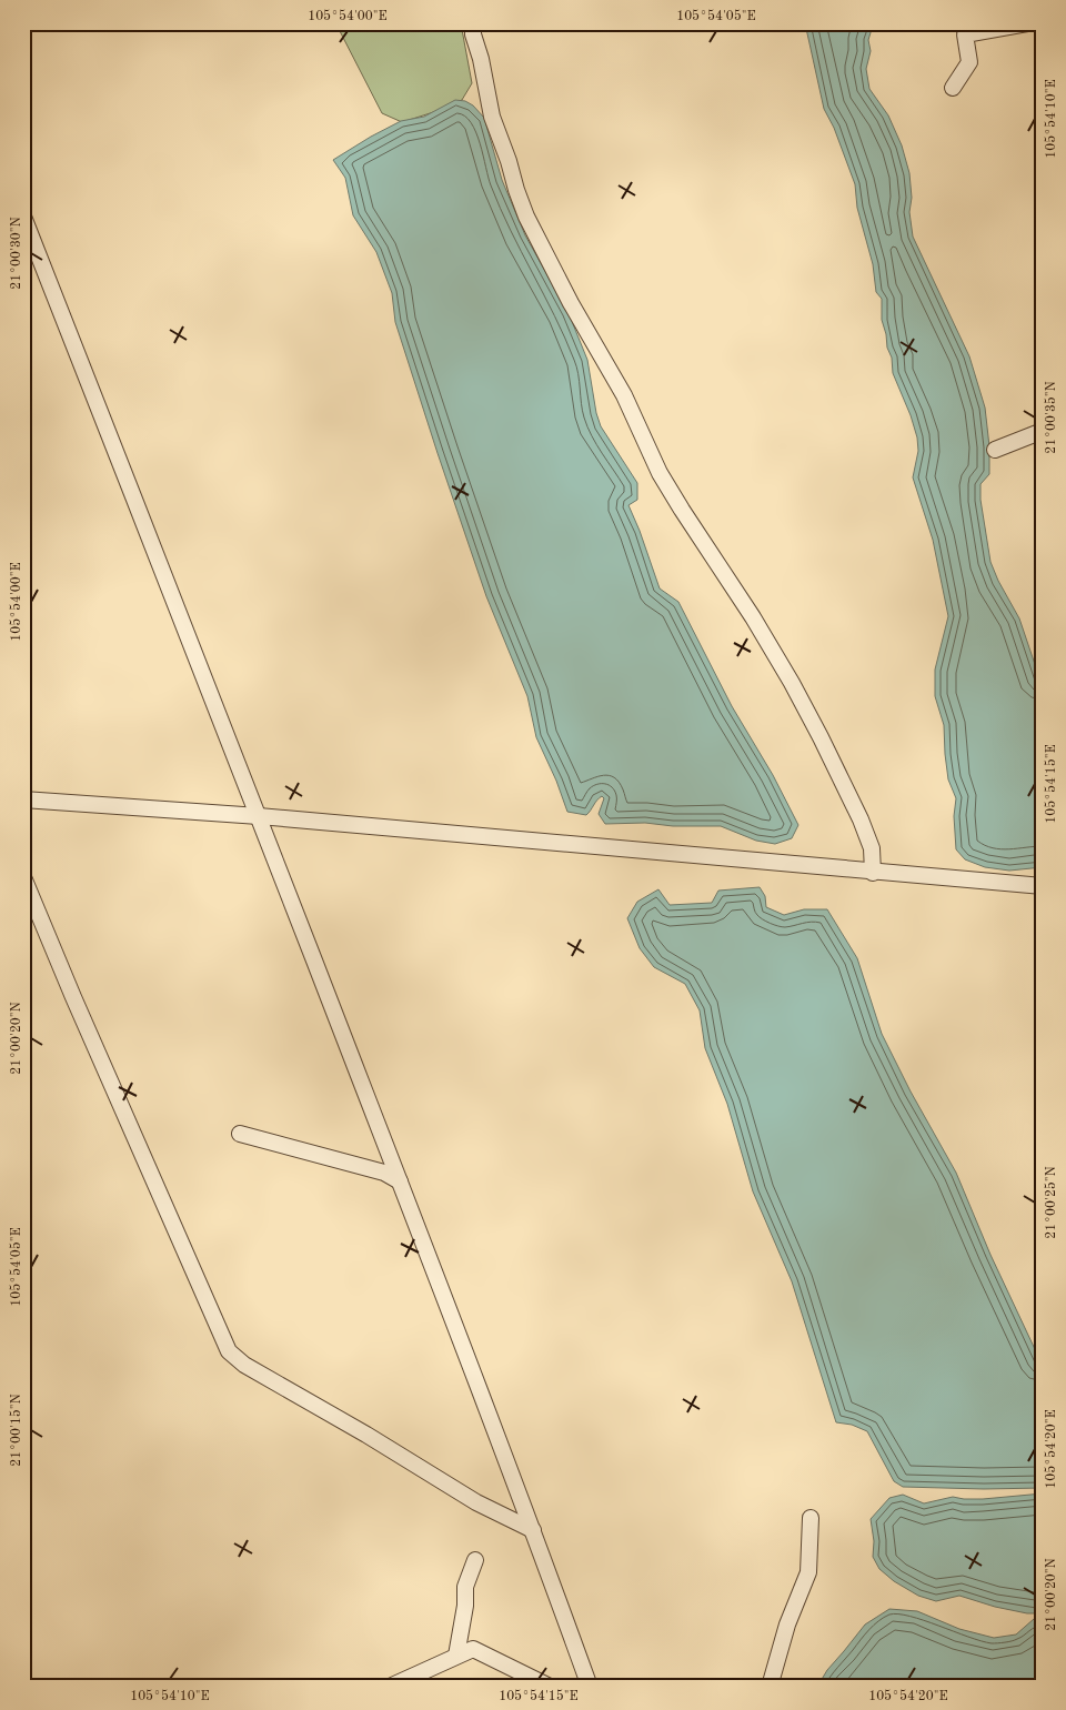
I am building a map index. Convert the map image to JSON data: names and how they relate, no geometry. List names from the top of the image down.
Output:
{
  "coordinates": [
    "105°54'00\"E",
    "105°54'05\"E",
    "105°54'10\"E",
    "21°00'30\"N",
    "21°00'35\"N",
    "105°54'15\"E",
    "21°00'20\"N",
    "21°00'25\"N",
    "21°00'15\"N",
    "105°54'20\"E"
  ]
}
